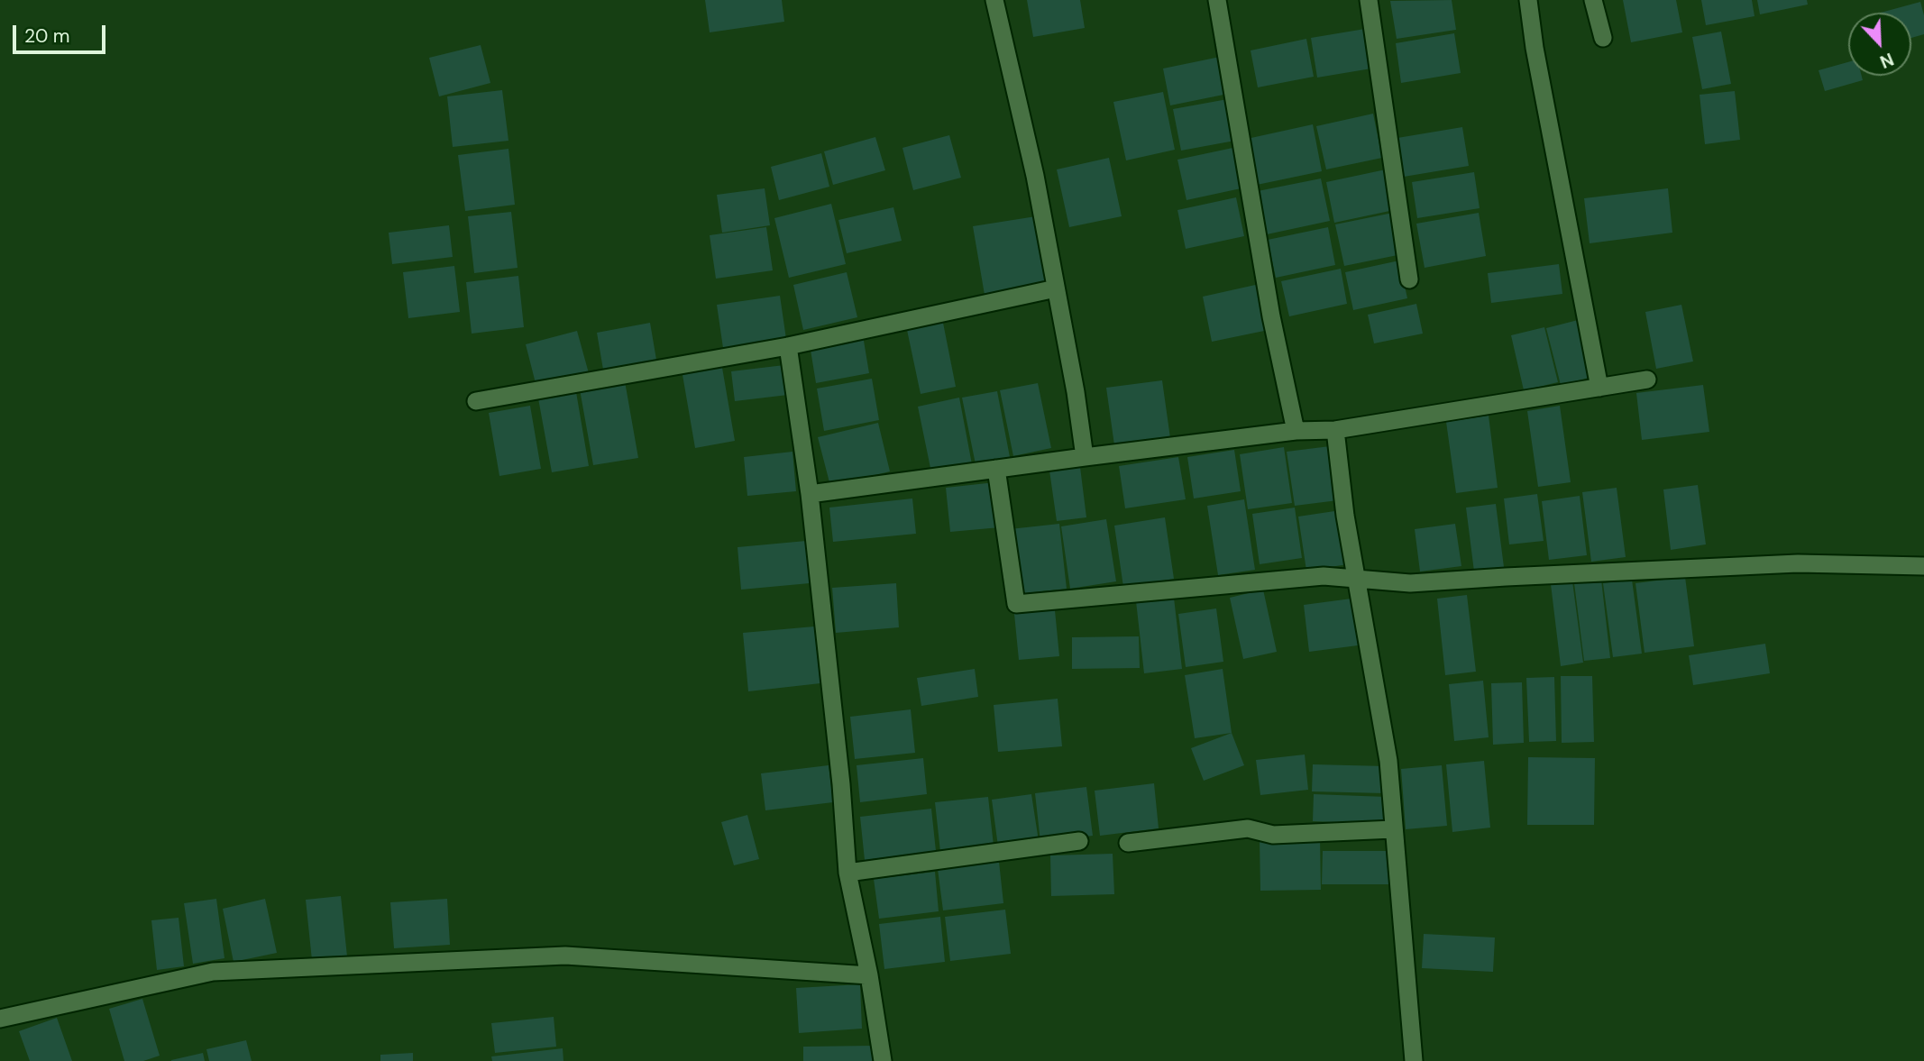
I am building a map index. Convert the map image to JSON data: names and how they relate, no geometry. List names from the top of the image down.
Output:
{
  "scale_bar": "20 m",
  "north": "bottom right"
}
